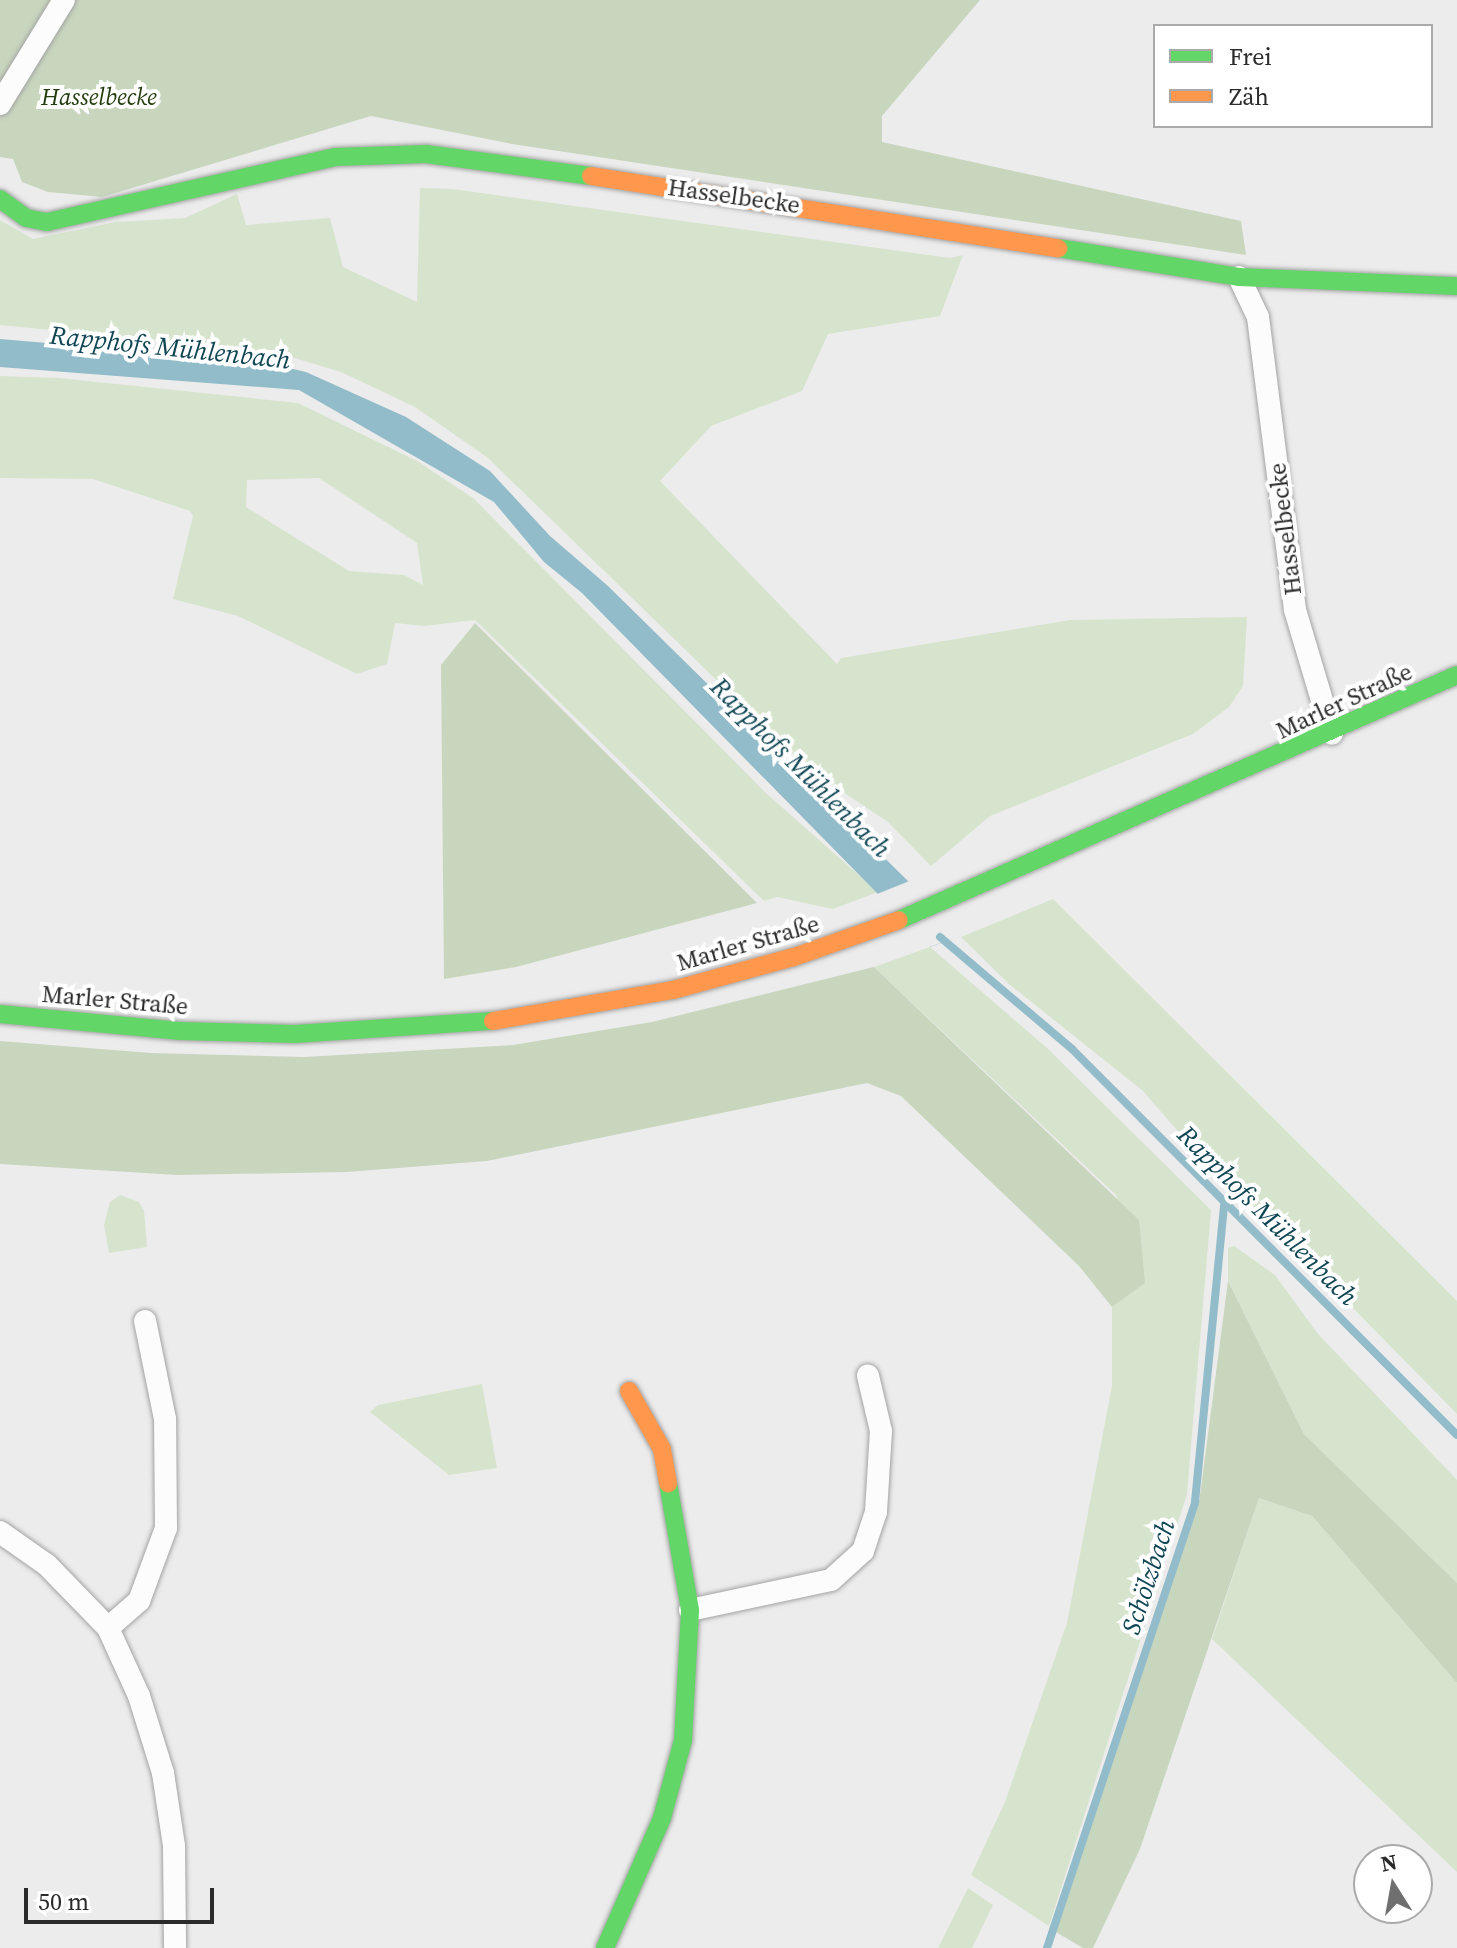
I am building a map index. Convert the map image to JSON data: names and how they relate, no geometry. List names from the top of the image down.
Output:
{
  "streets": {
    "street": ["Hasselbecke", "Marler Straße"]
  },
  "crossings": [
    ["Hasselbecke", "Marler Straße"]
  ],
  "water": ["Rapphofs Mühlenbach", "Schölzbach"],
  "parks": ["Hasselbecke"],
  "legend": ["Frei", "Zäh"],
  "scale_bar": "50 m",
  "north": "top"
}
